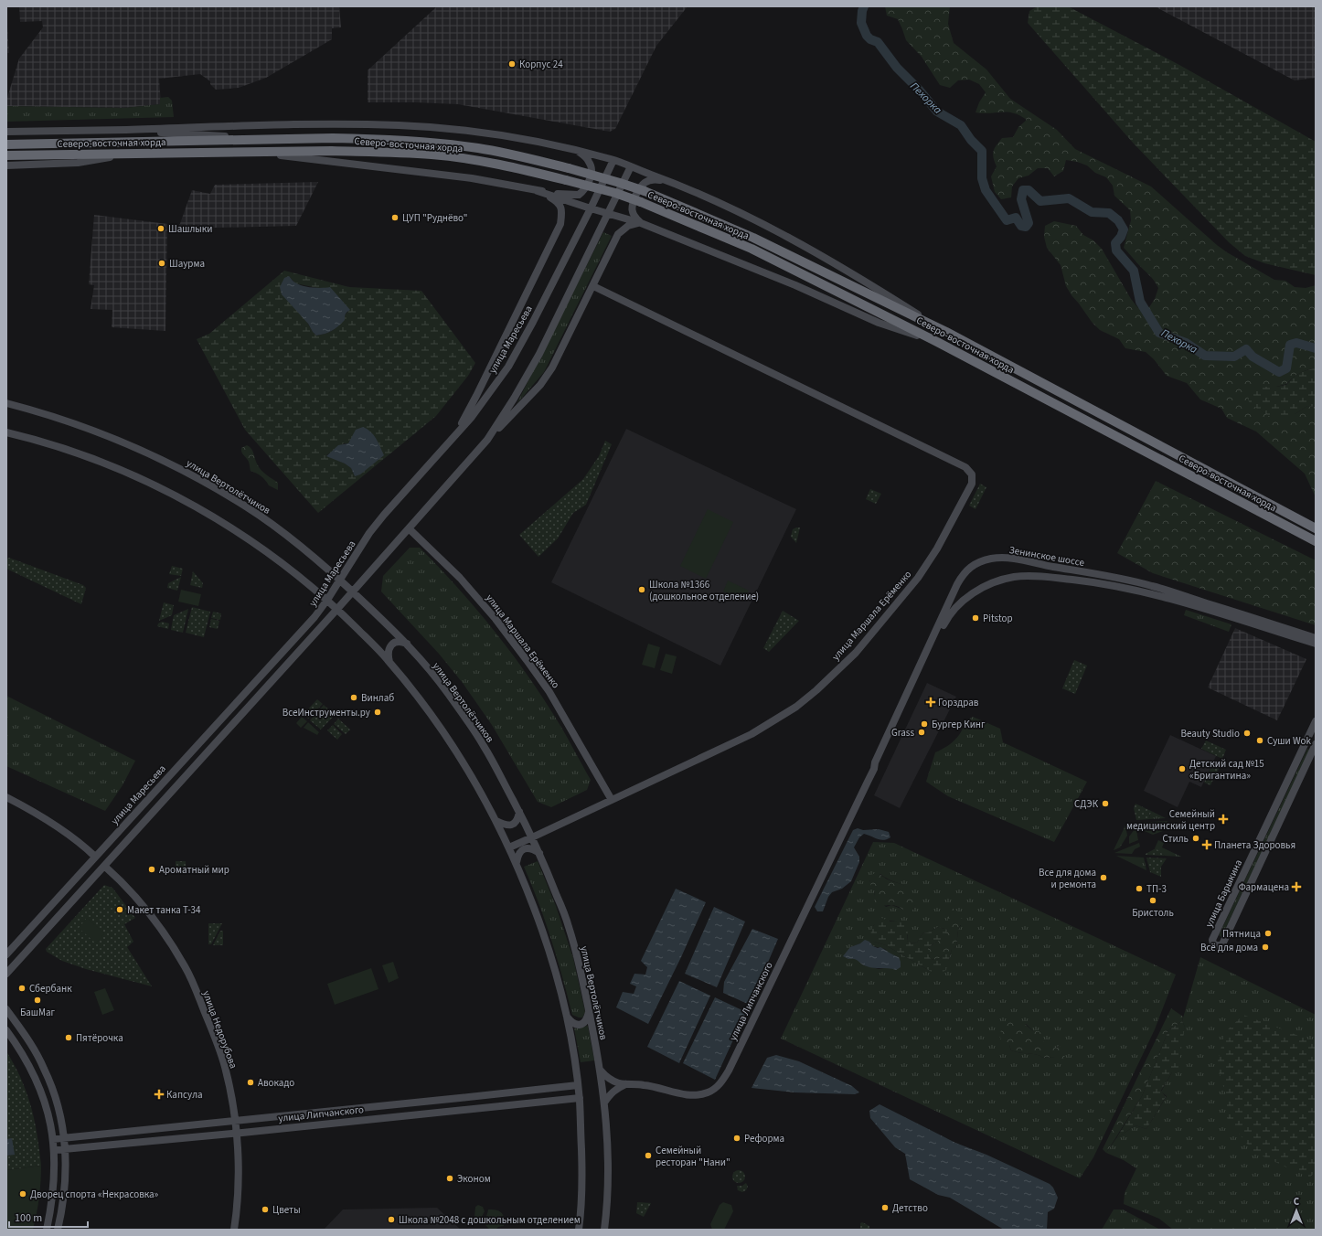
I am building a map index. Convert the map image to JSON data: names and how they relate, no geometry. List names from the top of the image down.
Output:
{
  "streets": {
    "highway": ["Северо-восточная хорда"],
    "street": [
      "улица Маресьева",
      "улица Вертолётчиков",
      "Зенинское шоссе",
      "улица Маршала Ерёменко",
      "улица Барыкина",
      "улица Липчанского",
      "улица Недорубова"
    ]
  },
  "crossings": [
    ["улица Маресьева", "улица Вертолётчиков"],
    ["улица Вертолётчиков", "улица Маршала Ерёменко"],
    ["улица Вертолётчиков", "улица Липчанского"],
    ["Зенинское шоссе", "улица Липчанского"],
    ["улица Липчанского", "улица Недорубова"]
  ],
  "water": ["Пехорка"],
  "places": {
    "other": [
      "Корпус 24",
      "ЦУП \"Руднёво\"",
      "Шашлыки",
      "Шаурма",
      "Школа №1366 (дошкольное отделение)",
      "Pitstop",
      "Винлаб",
      "ВсеИнструменты.ру",
      "Бургер Кинг",
      "Grass",
      "Beauty Studio",
      "Суши Wok",
      "Детский сад №15 «Бригантина»",
      "СДЭК",
      "Стиль",
      "Ароматный мир",
      "Все для дома и ремонта",
      "ТП-3",
      "Бристоль",
      "Макет танка Т-34",
      "Пятница",
      "Всё для дома",
      "Сбербанк",
      "БашМаг",
      "Пятёрочка",
      "Авокадо",
      "Реформа",
      "Семейный ресторан \"Нани\"",
      "Эконом",
      "Дворец спорта «Некрасовка»",
      "Детство",
      "Цветы",
      "Школа №2048 с дошкольным отделением"
    ],
    "health": [
      "Горздрав",
      "Семейный медицинский центр",
      "Планета Здоровья",
      "Фармацена",
      "Капсула"
    ]
  },
  "scale_bar": "100 m",
  "north": "top"
}
